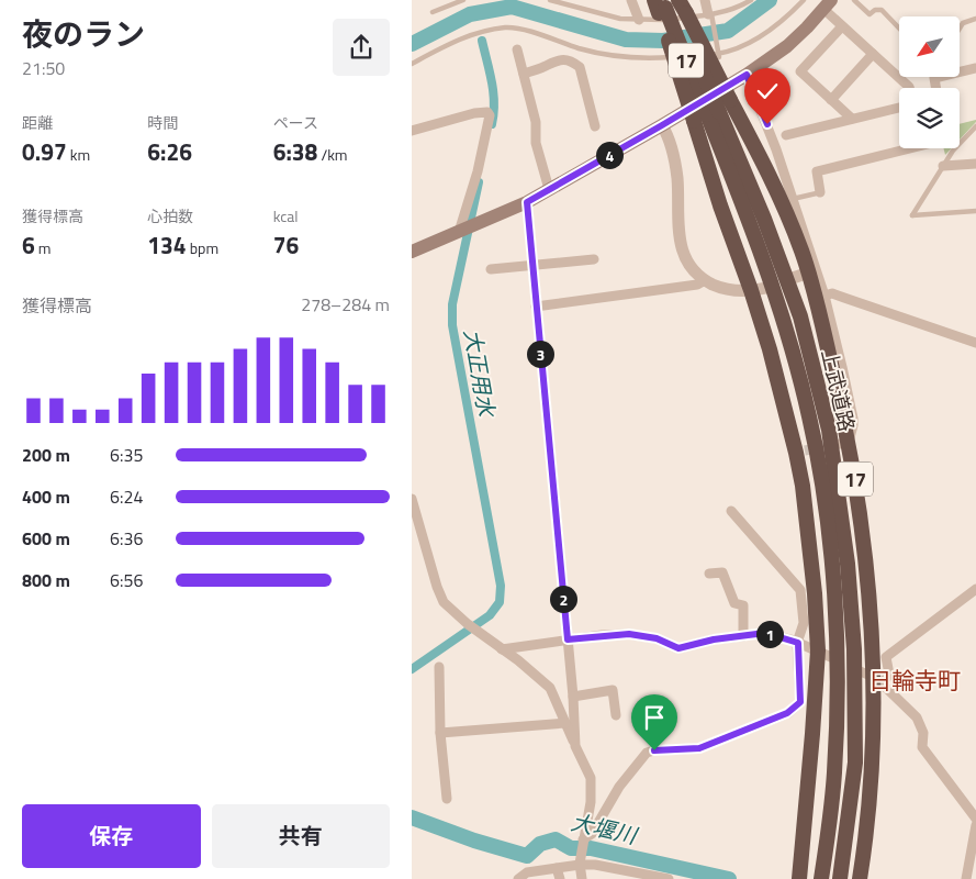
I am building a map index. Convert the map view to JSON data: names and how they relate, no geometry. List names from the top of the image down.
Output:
{
  "streets": {
    "highway": ["17", "上武道路"]
  },
  "crossings": [
    ["17", "上武道路"]
  ],
  "districts": ["日輪寺町"],
  "water": ["大正用水", "大堰川"],
  "north": "bottom left",
  "page": {
    "heading": ["夜のラン", "21:50"],
    "stats": [
      ["距離", "0.97 km"],
      ["時間", "6:26"],
      ["ペース", "6:38 /km"],
      ["獲得標高", "6 m"],
      ["心拍数", "134 bpm"],
      ["kcal", "76"]
    ],
    "pins": [
      "4",
      "3",
      "2",
      "1"
    ],
    "chart": ["獲得標高", "278–284 m"],
    "list": [
      {
        "name": "200 m",
        "note": "6:35"
      },
      {
        "name": "400 m",
        "note": "6:24"
      },
      {
        "name": "600 m",
        "note": "6:36"
      },
      {
        "name": "800 m",
        "note": "6:56"
      }
    ],
    "buttons": ["保存", "共有"]
  }
}
